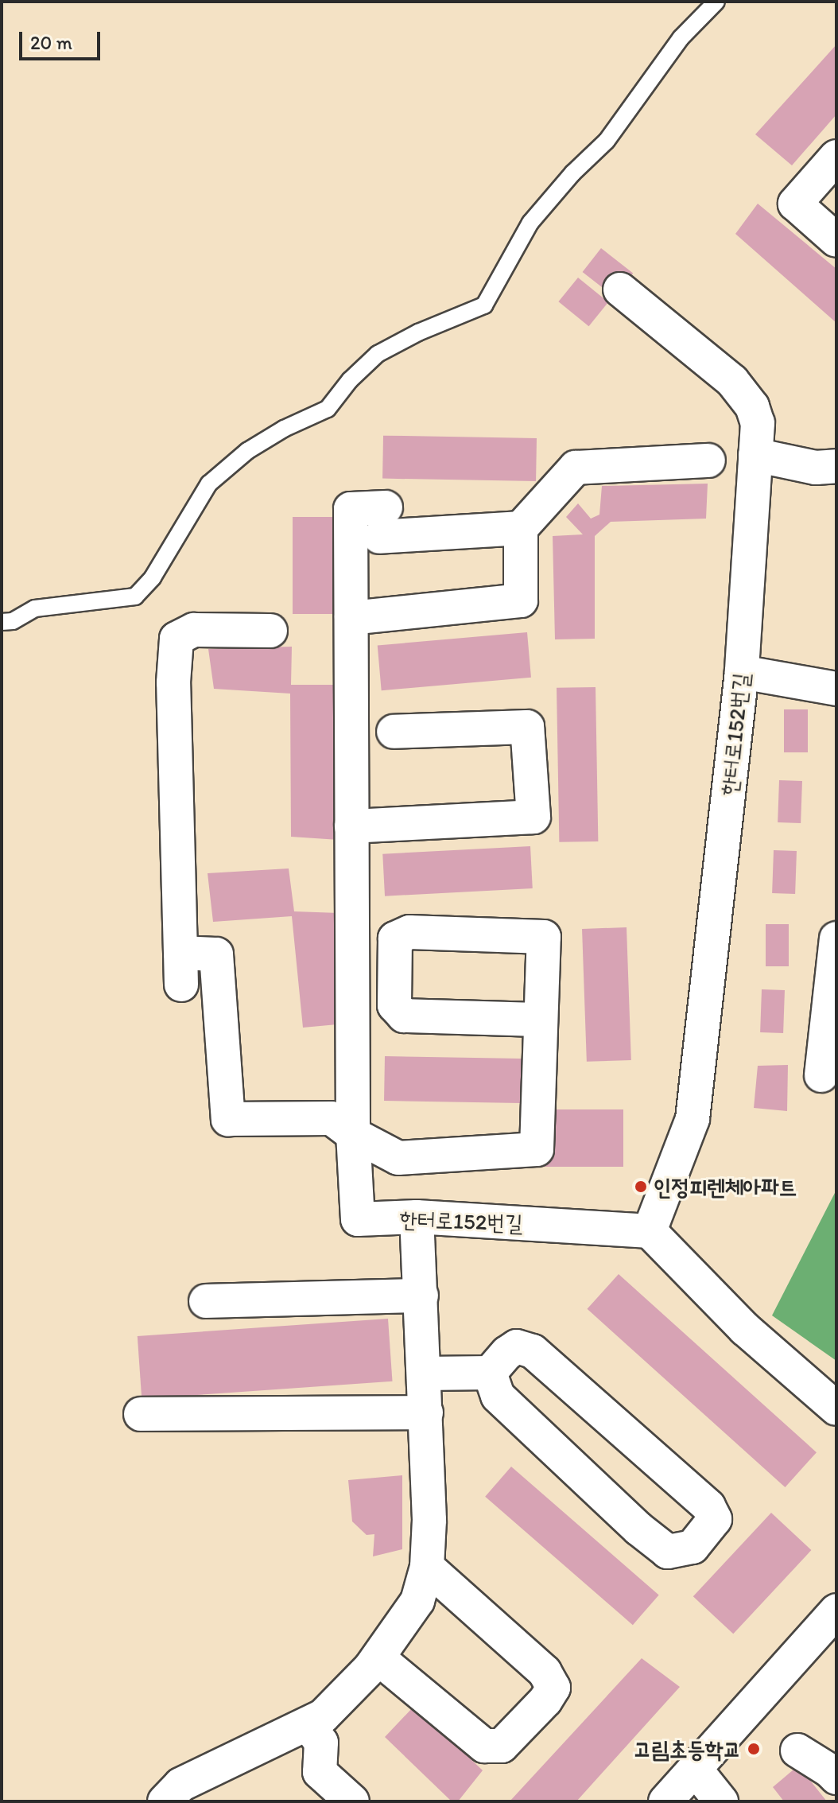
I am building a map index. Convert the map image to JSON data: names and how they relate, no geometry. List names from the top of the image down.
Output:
{
  "streets": {
    "street": ["한터로152번길"]
  },
  "places": ["인정피렌체아파트", "고림초등학교"],
  "scale_bar": "20 m"
}
